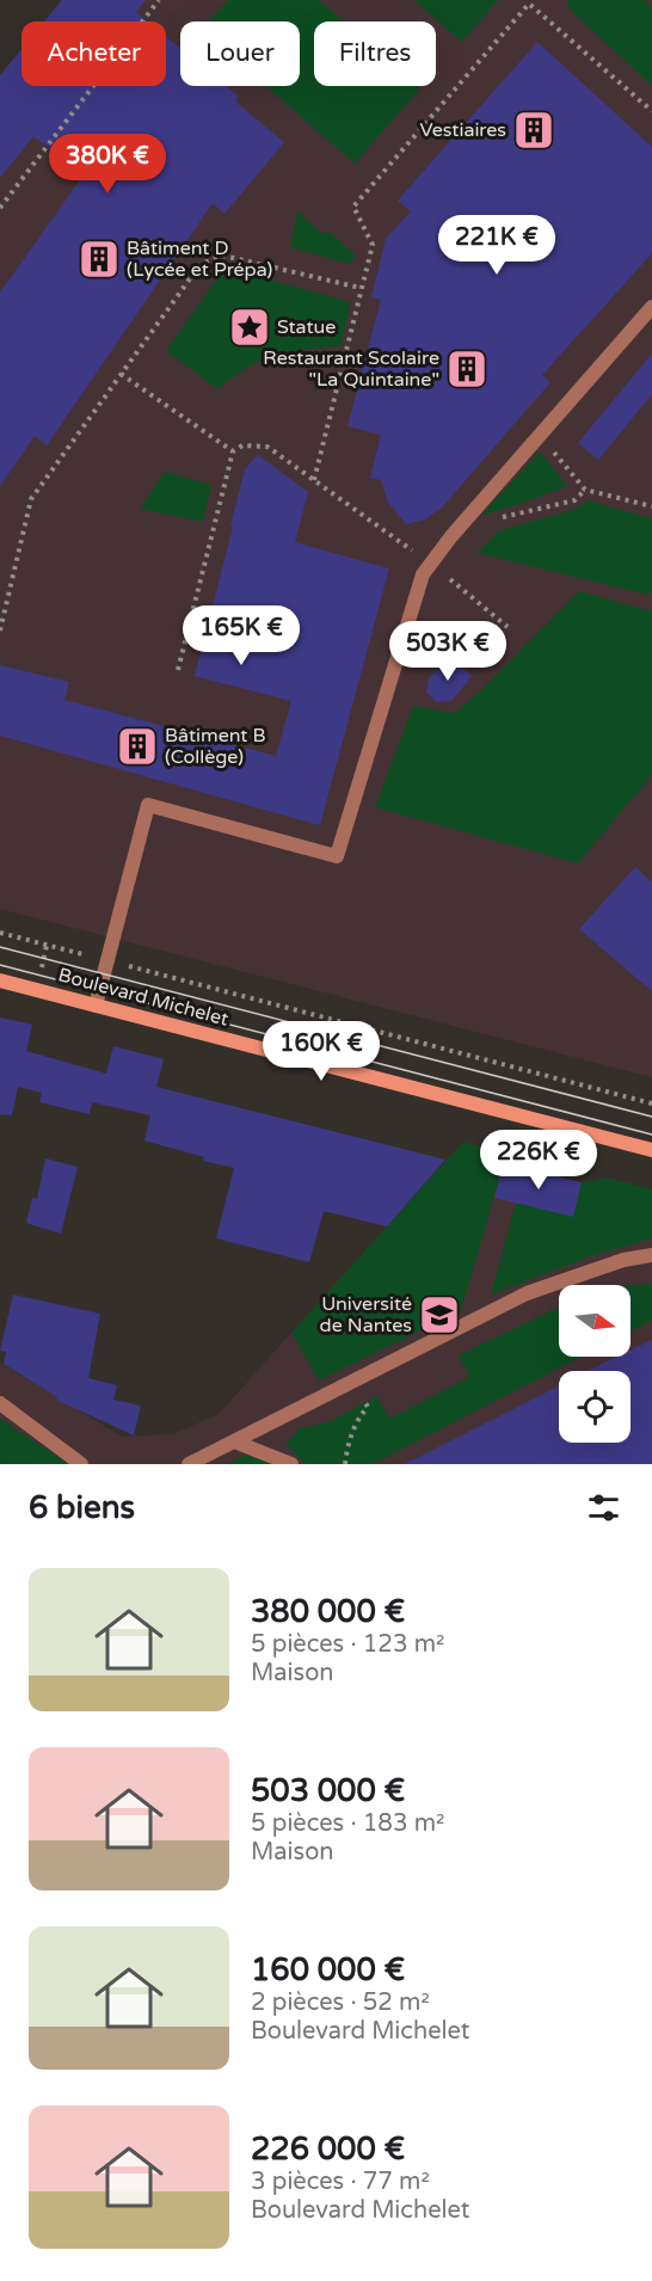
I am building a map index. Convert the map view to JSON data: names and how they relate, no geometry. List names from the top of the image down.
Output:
{
  "streets": {
    "street": ["Boulevard Michelet"]
  },
  "places": {
    "building": [
      "Vestiaires",
      "Bâtiment D (Lycée et Prépa)",
      "Restaurant Scolaire \"La Quintaine\"",
      "Bâtiment B (Collège)"
    ],
    "place": ["Statue"],
    "school or university": ["Université de Nantes"]
  },
  "north": "right",
  "page": {
    "chip": ["Acheter", "Louer", "Filtres"],
    "price": [
      "380K €",
      "221K €",
      "165K €",
      "503K €",
      "160K €",
      "226K €"
    ],
    "heading": "6 biens",
    "list": [
      {
        "name": "380 000 €",
        "note": "5 pièces · 123 m² · Maison"
      },
      {
        "name": "503 000 €",
        "note": "5 pièces · 183 m² · Maison"
      },
      {
        "name": "160 000 €",
        "note": "2 pièces · 52 m² · Boulevard Michelet"
      },
      {
        "name": "226 000 €",
        "note": "3 pièces · 77 m² · Boulevard Michelet"
      }
    ]
  }
}
